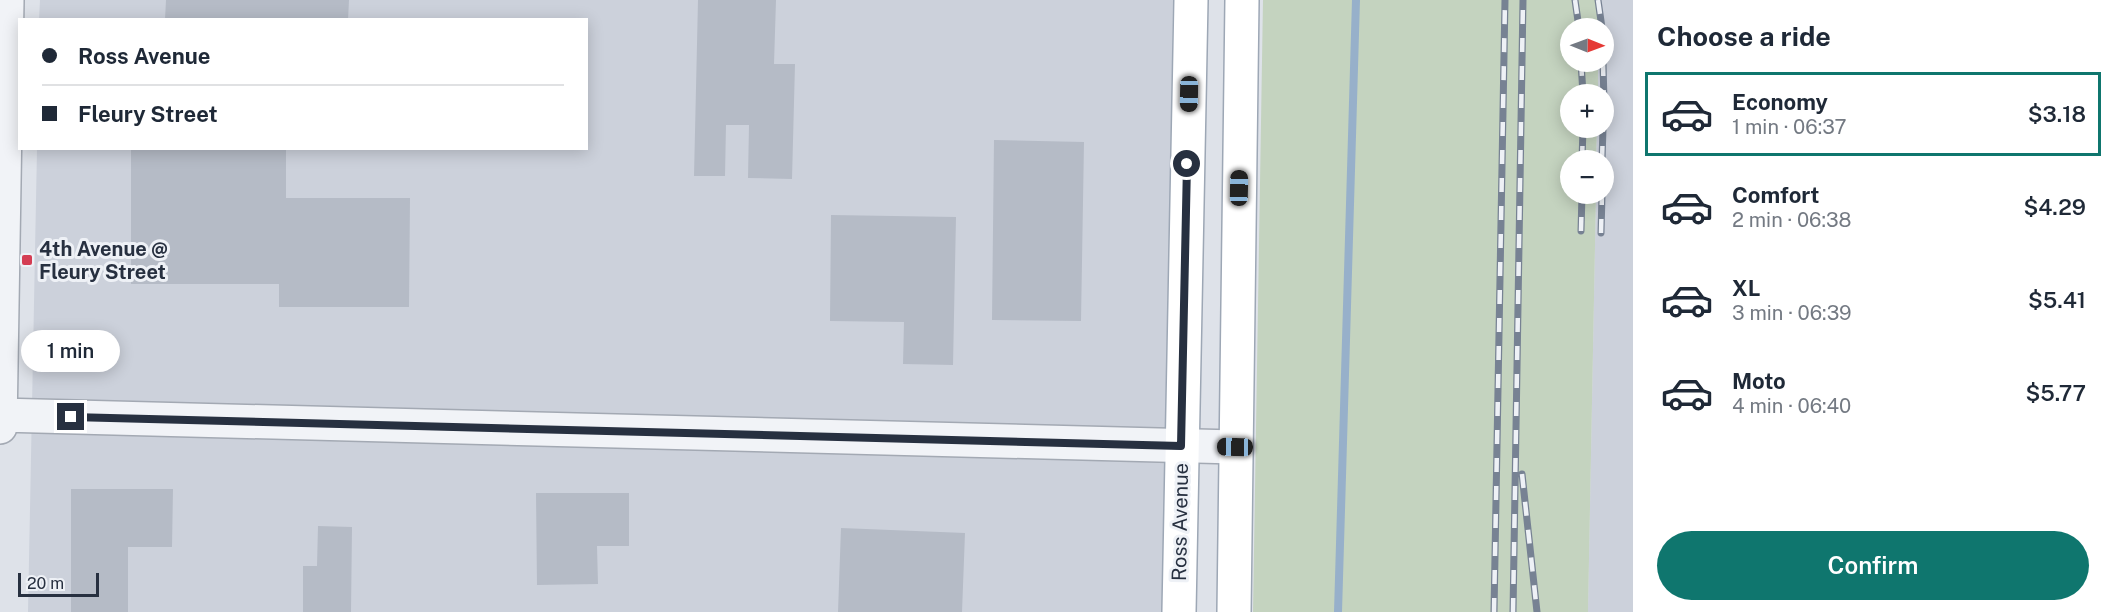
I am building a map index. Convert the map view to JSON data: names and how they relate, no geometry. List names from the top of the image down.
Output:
{
  "streets": {
    "main road": ["Ross Avenue"]
  },
  "places": {
    "transit": ["4th Avenue @ Fleury Street"]
  },
  "scale_bar": "20 m",
  "north": "right",
  "page": {
    "heading": "Choose a ride",
    "map_buttons": ["+", "−"],
    "banner": ["Ross Avenue", "Fleury Street"],
    "list": [
      {
        "name": "Economy",
        "note": "1 min · 06:37",
        "value": "$3.18"
      },
      {
        "name": "Comfort",
        "note": "2 min · 06:38",
        "value": "$4.29"
      },
      {
        "name": "XL",
        "note": "3 min · 06:39",
        "value": "$5.41"
      },
      {
        "name": "Moto",
        "note": "4 min · 06:40",
        "value": "$5.77"
      }
    ],
    "bubble": "1 min",
    "buttons": "Confirm",
    "scale": "20 m"
  }
}
